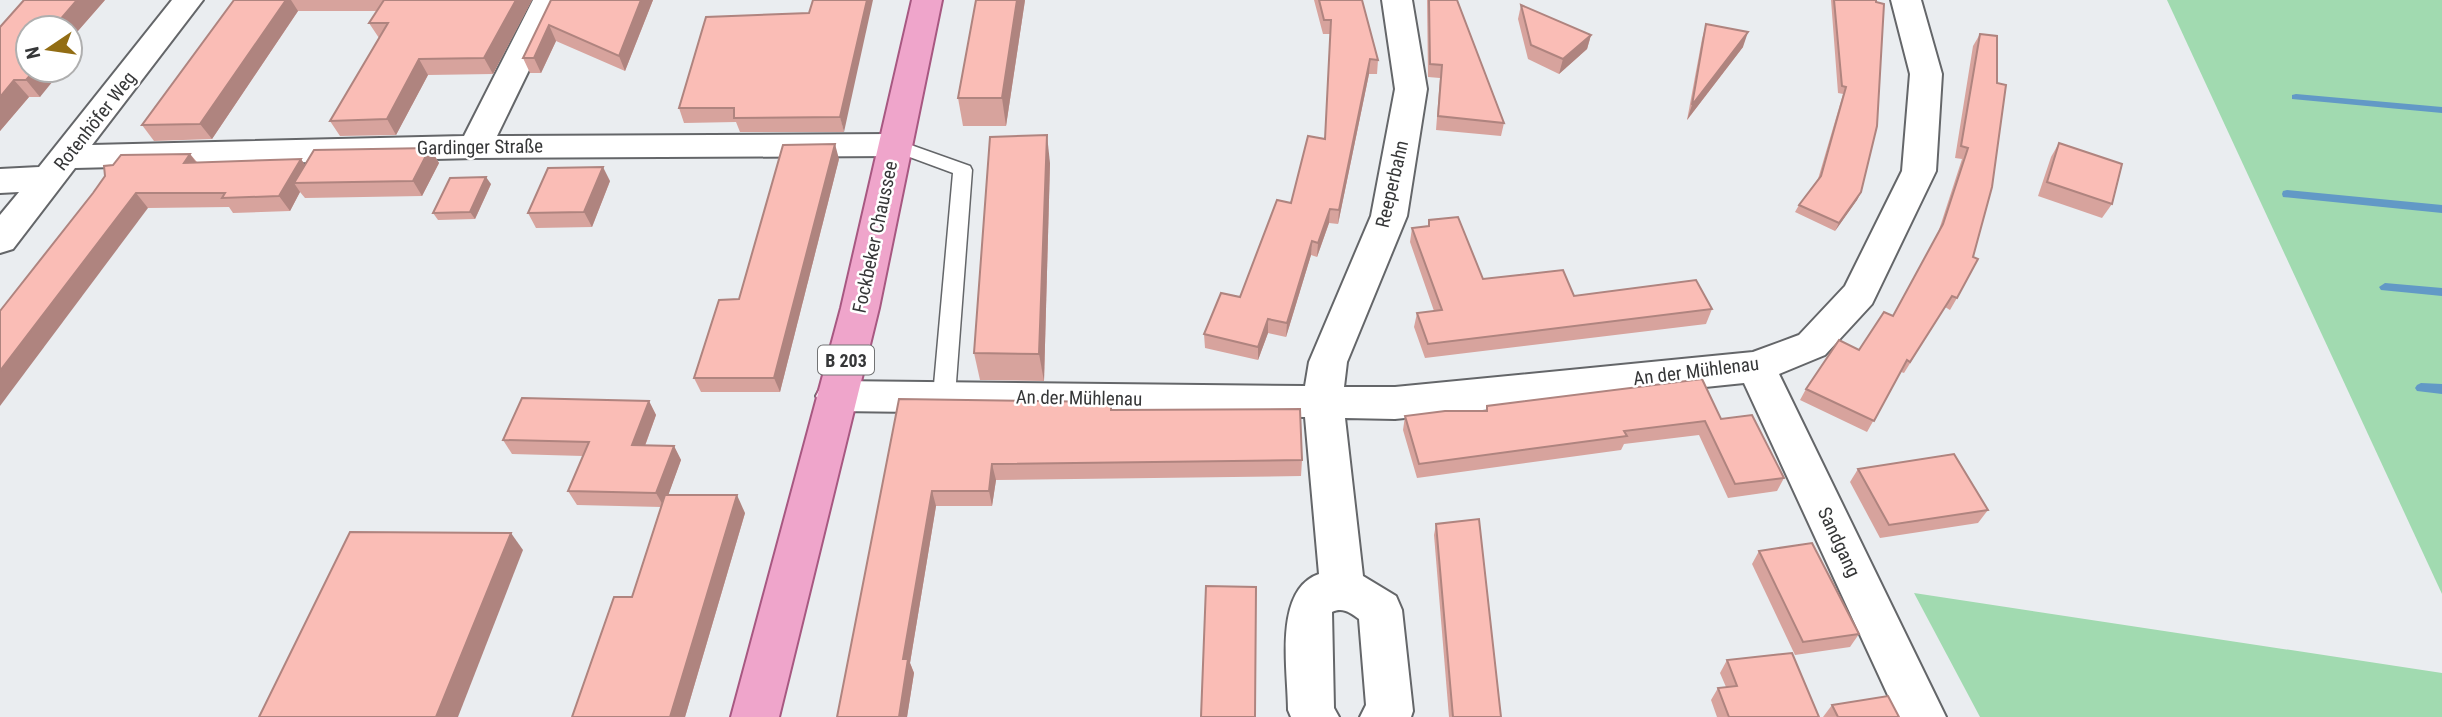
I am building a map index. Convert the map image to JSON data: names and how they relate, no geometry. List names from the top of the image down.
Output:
{
  "streets": {
    "main road": ["Fockbeker Chaussee", "B 203"],
    "street": [
      "Rotenhöfer Weg",
      "Gardinger Straße",
      "Reeperbahn",
      "An der Mühlenau",
      "Sandgang"
    ]
  },
  "crossings": [
    ["Rotenhöfer Weg", "Gardinger Straße"],
    ["Gardinger Straße", "Fockbeker Chaussee"],
    ["Reeperbahn", "An der Mühlenau"],
    ["Fockbeker Chaussee", "An der Mühlenau"],
    ["An der Mühlenau", "Sandgang"]
  ],
  "north": "left"
}
